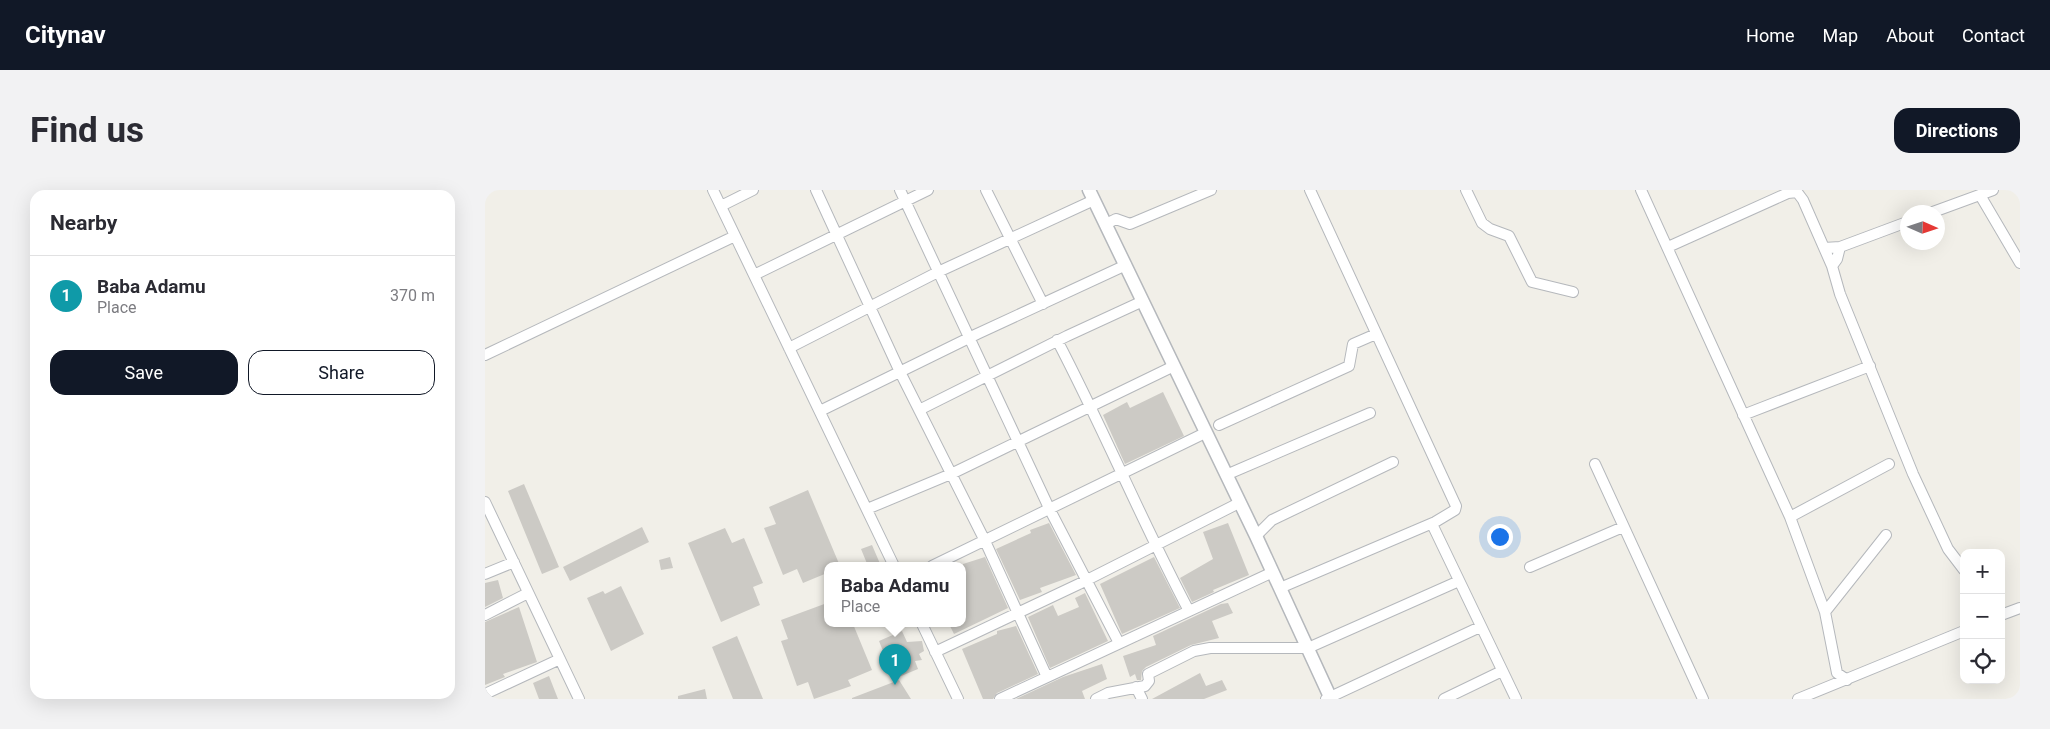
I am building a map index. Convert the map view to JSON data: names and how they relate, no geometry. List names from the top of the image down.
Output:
{
  "north": "right",
  "page": {
    "header": "Citynav",
    "nav": [
      "Home",
      "Map",
      "About",
      "Contact"
    ],
    "buttons": [
      "Directions",
      ["Save", "Share"]
    ],
    "title": "Find us",
    "heading": "Nearby",
    "list": [
      {
        "mark": "1",
        "name": "Baba Adamu",
        "note": "Place",
        "value": "370 m"
      }
    ],
    "map_buttons": ["+", "−"],
    "popup": ["Baba Adamu", "Place"],
    "pins": "1"
  }
}
